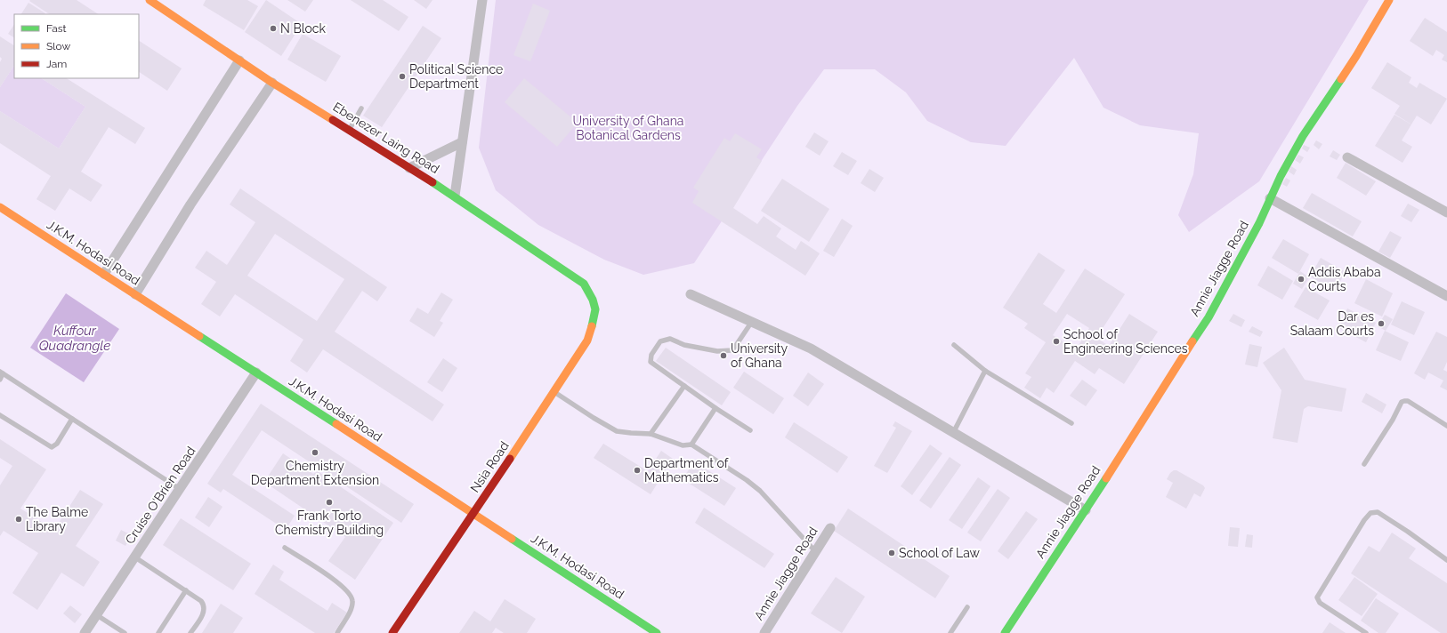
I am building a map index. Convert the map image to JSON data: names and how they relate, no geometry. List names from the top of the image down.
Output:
{
  "streets": {
    "street": [
      "Ebenezer Laing Road",
      "J.K.M. Hodasi Road",
      "Annie Jiagge Road",
      "Nsia Road",
      "Cruise O'Brien Road"
    ]
  },
  "crossings": [
    ["Ebenezer Laing Road", "Nsia Road"],
    ["J.K.M. Hodasi Road", "Nsia Road"],
    ["J.K.M. Hodasi Road", "Cruise O'Brien Road"]
  ],
  "water": ["Kuffour Quadrangle"],
  "parks": ["University of Ghana Botanical Gardens"],
  "places": [
    "N Block",
    "Political Science Department",
    "Addis Ababa Courts",
    "Dar es Salaam Courts",
    "School of Engineering Sciences",
    "University of Ghana",
    "Chemistry Department Extension",
    "Department of Mathematics",
    "Frank Torto Chemistry Building",
    "The Balme Library",
    "School of Law"
  ],
  "legend": ["Fast", "Slow", "Jam"]
}
